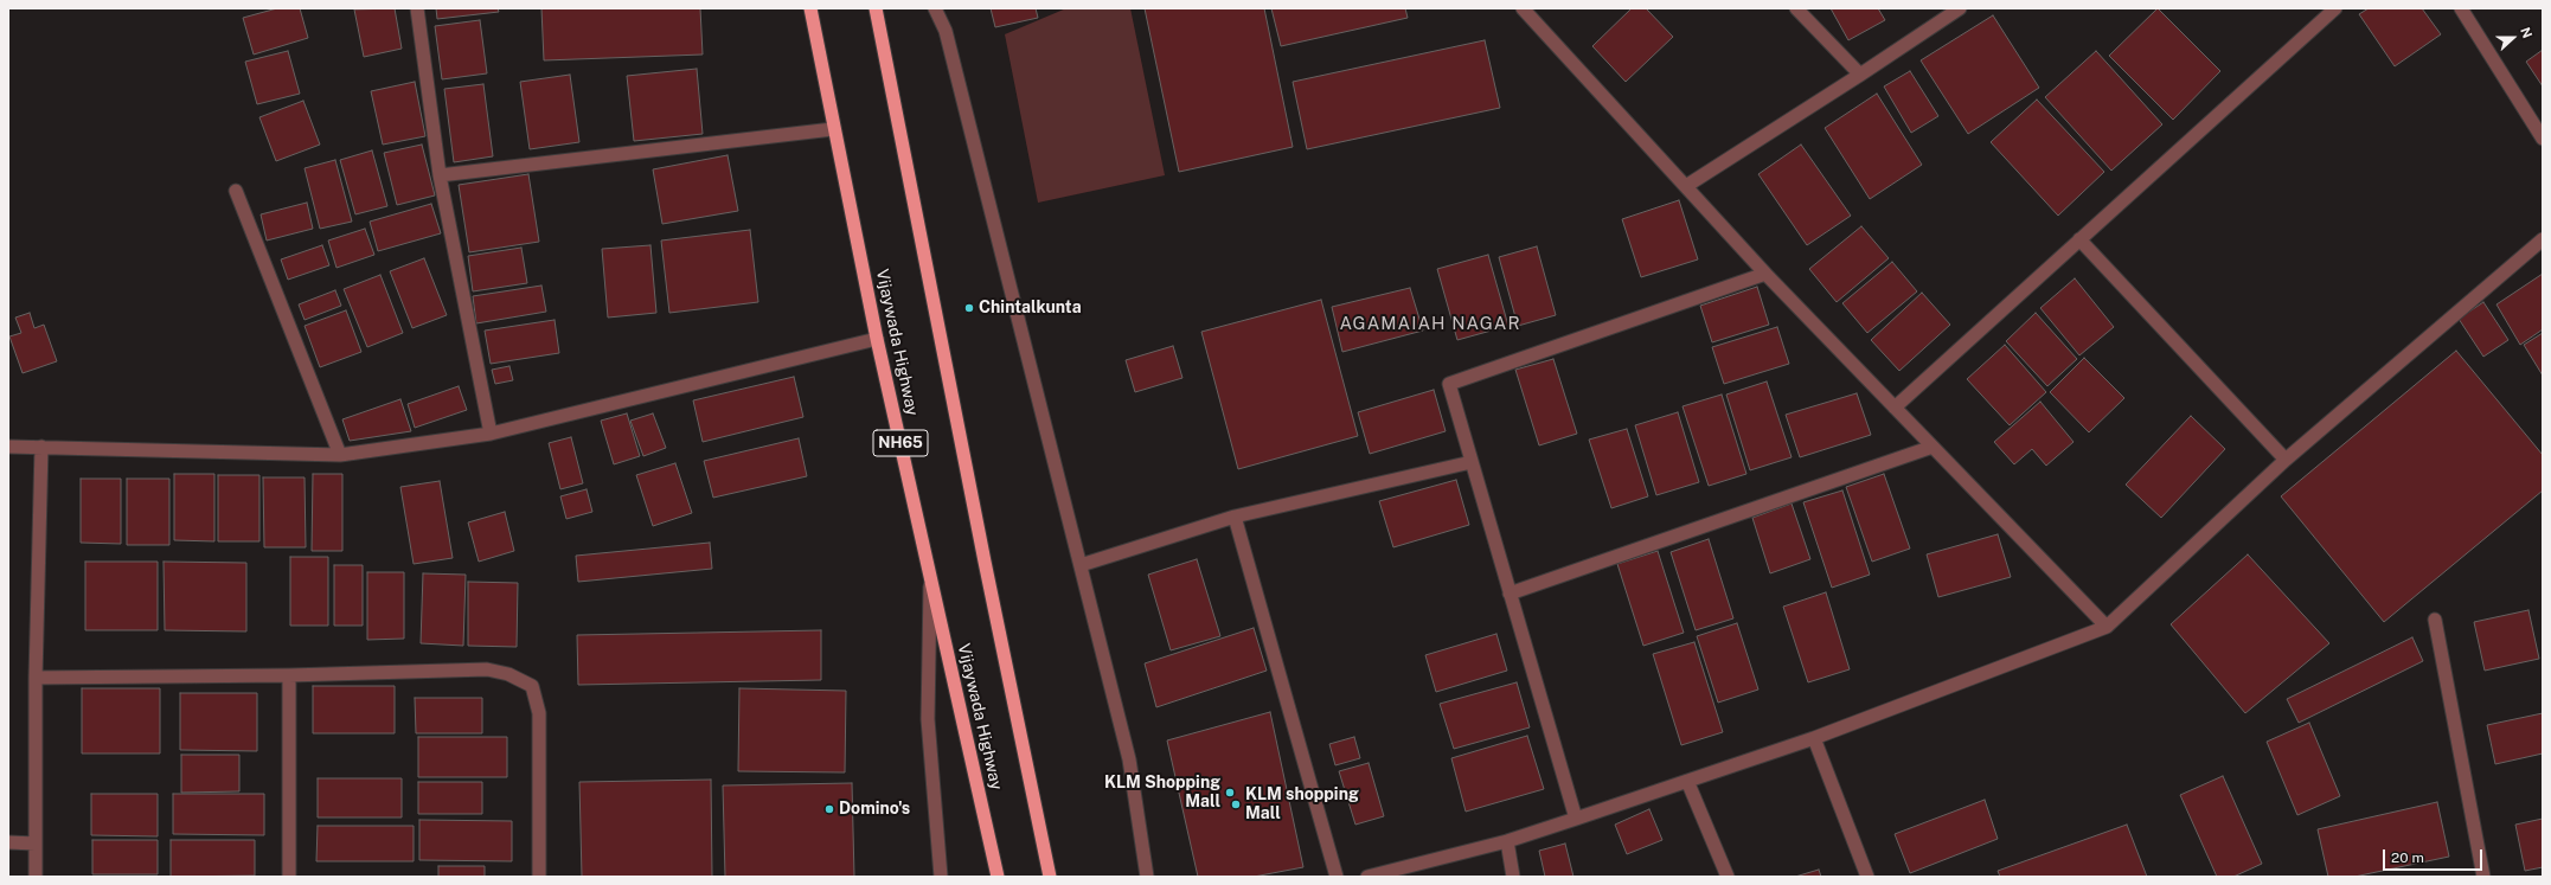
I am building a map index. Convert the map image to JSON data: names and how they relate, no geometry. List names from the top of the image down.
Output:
{
  "streets": {
    "highway": ["Vijaywada Highway", "NH65"]
  },
  "districts": ["AGAMAIAH NAGAR"],
  "places": [
    "Chintalkunta",
    "KLM Shopping Mall",
    "KLM shopping Mall",
    "Domino's"
  ],
  "scale_bar": "20 m",
  "north": "right"
}
